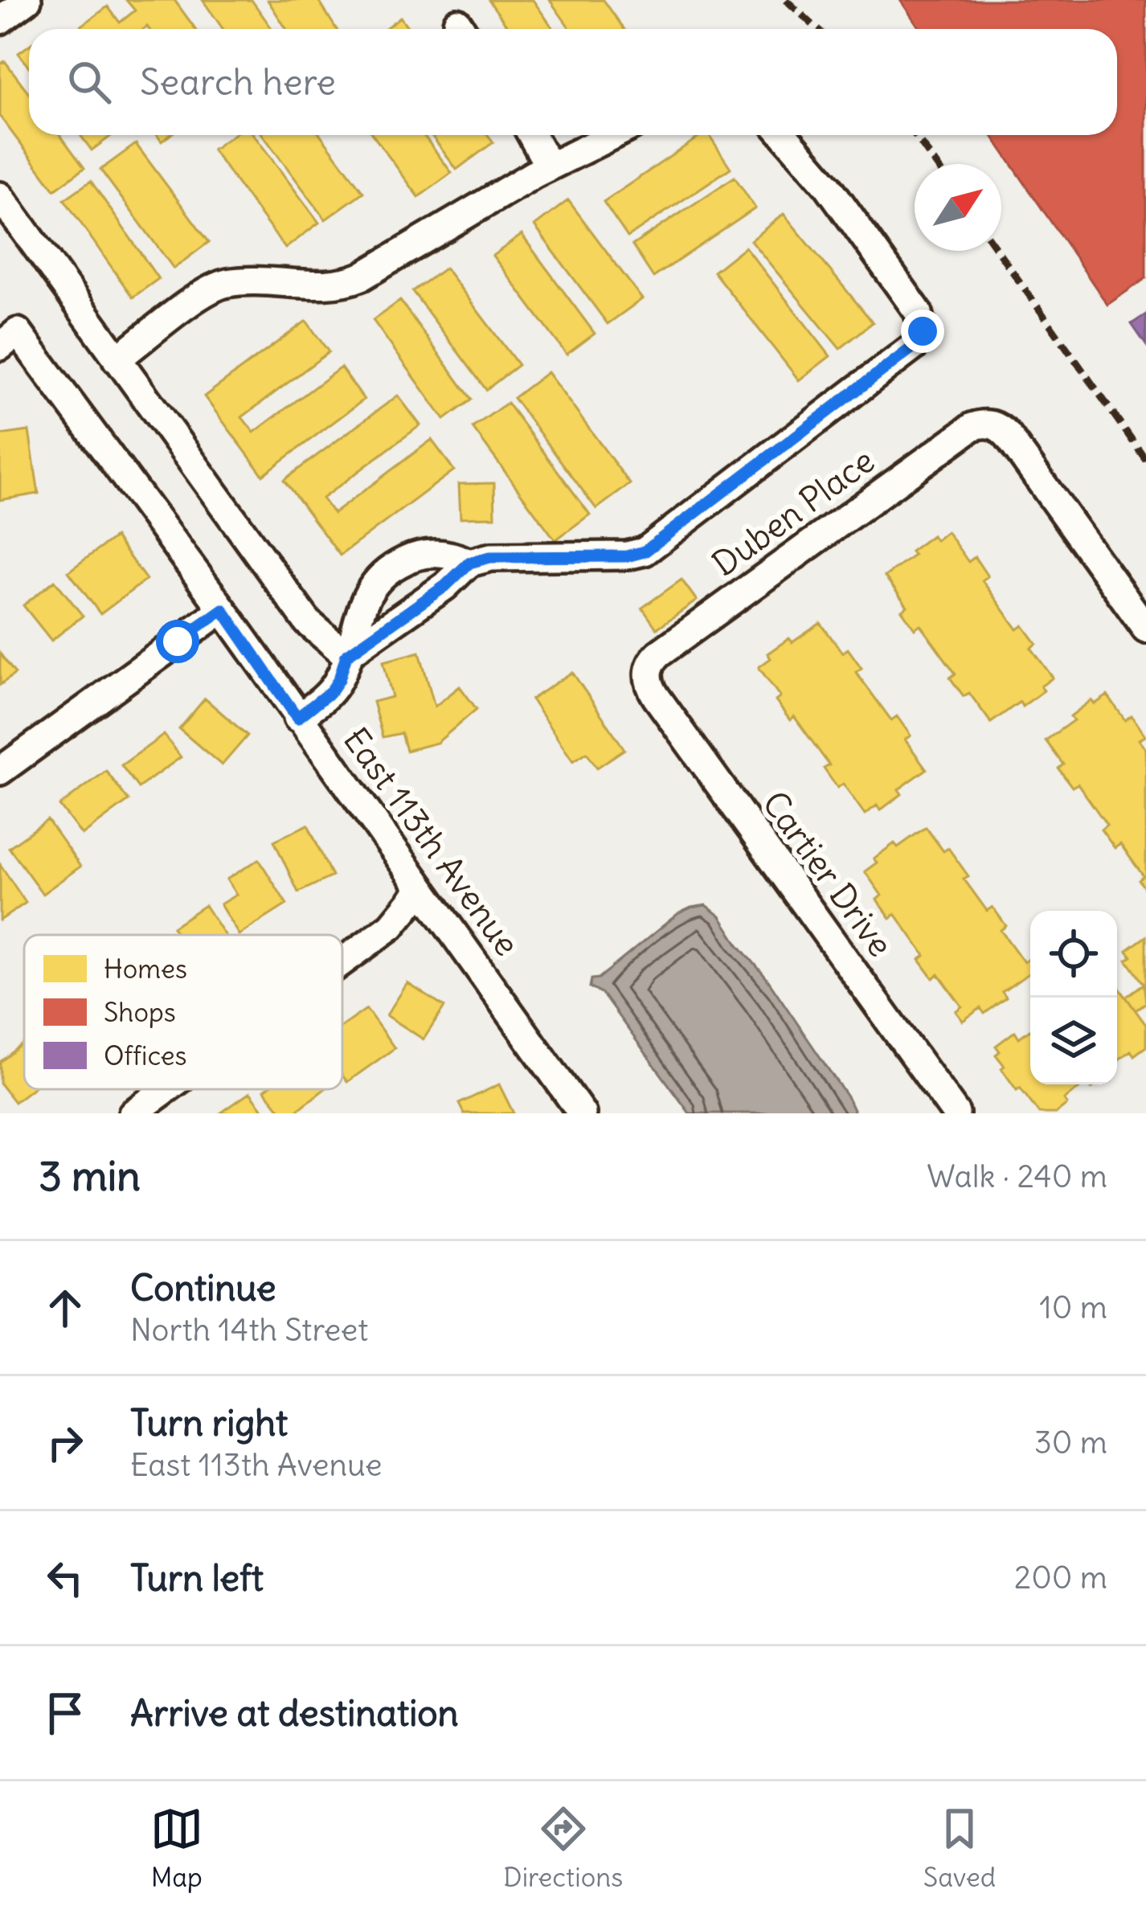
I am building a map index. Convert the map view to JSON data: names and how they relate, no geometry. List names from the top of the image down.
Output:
{
  "streets": {
    "street": ["Duben Place", "East 113th Avenue", "Cartier Drive"]
  },
  "crossings": [
    ["Duben Place", "Cartier Drive"]
  ],
  "legend": ["Homes", "Shops", "Offices"],
  "north": "top right",
  "page": {
    "search": "Search here",
    "heading": ["3 min", "Walk · 240 m"],
    "list": [
      ["Continue", "North 14th Street", "10 m"],
      ["Turn right", "East 113th Avenue", "30 m"],
      ["Turn left", "200 m"],
      "Arrive at destination"
    ],
    "nav": ["Map", "Directions", "Saved"]
  }
}
